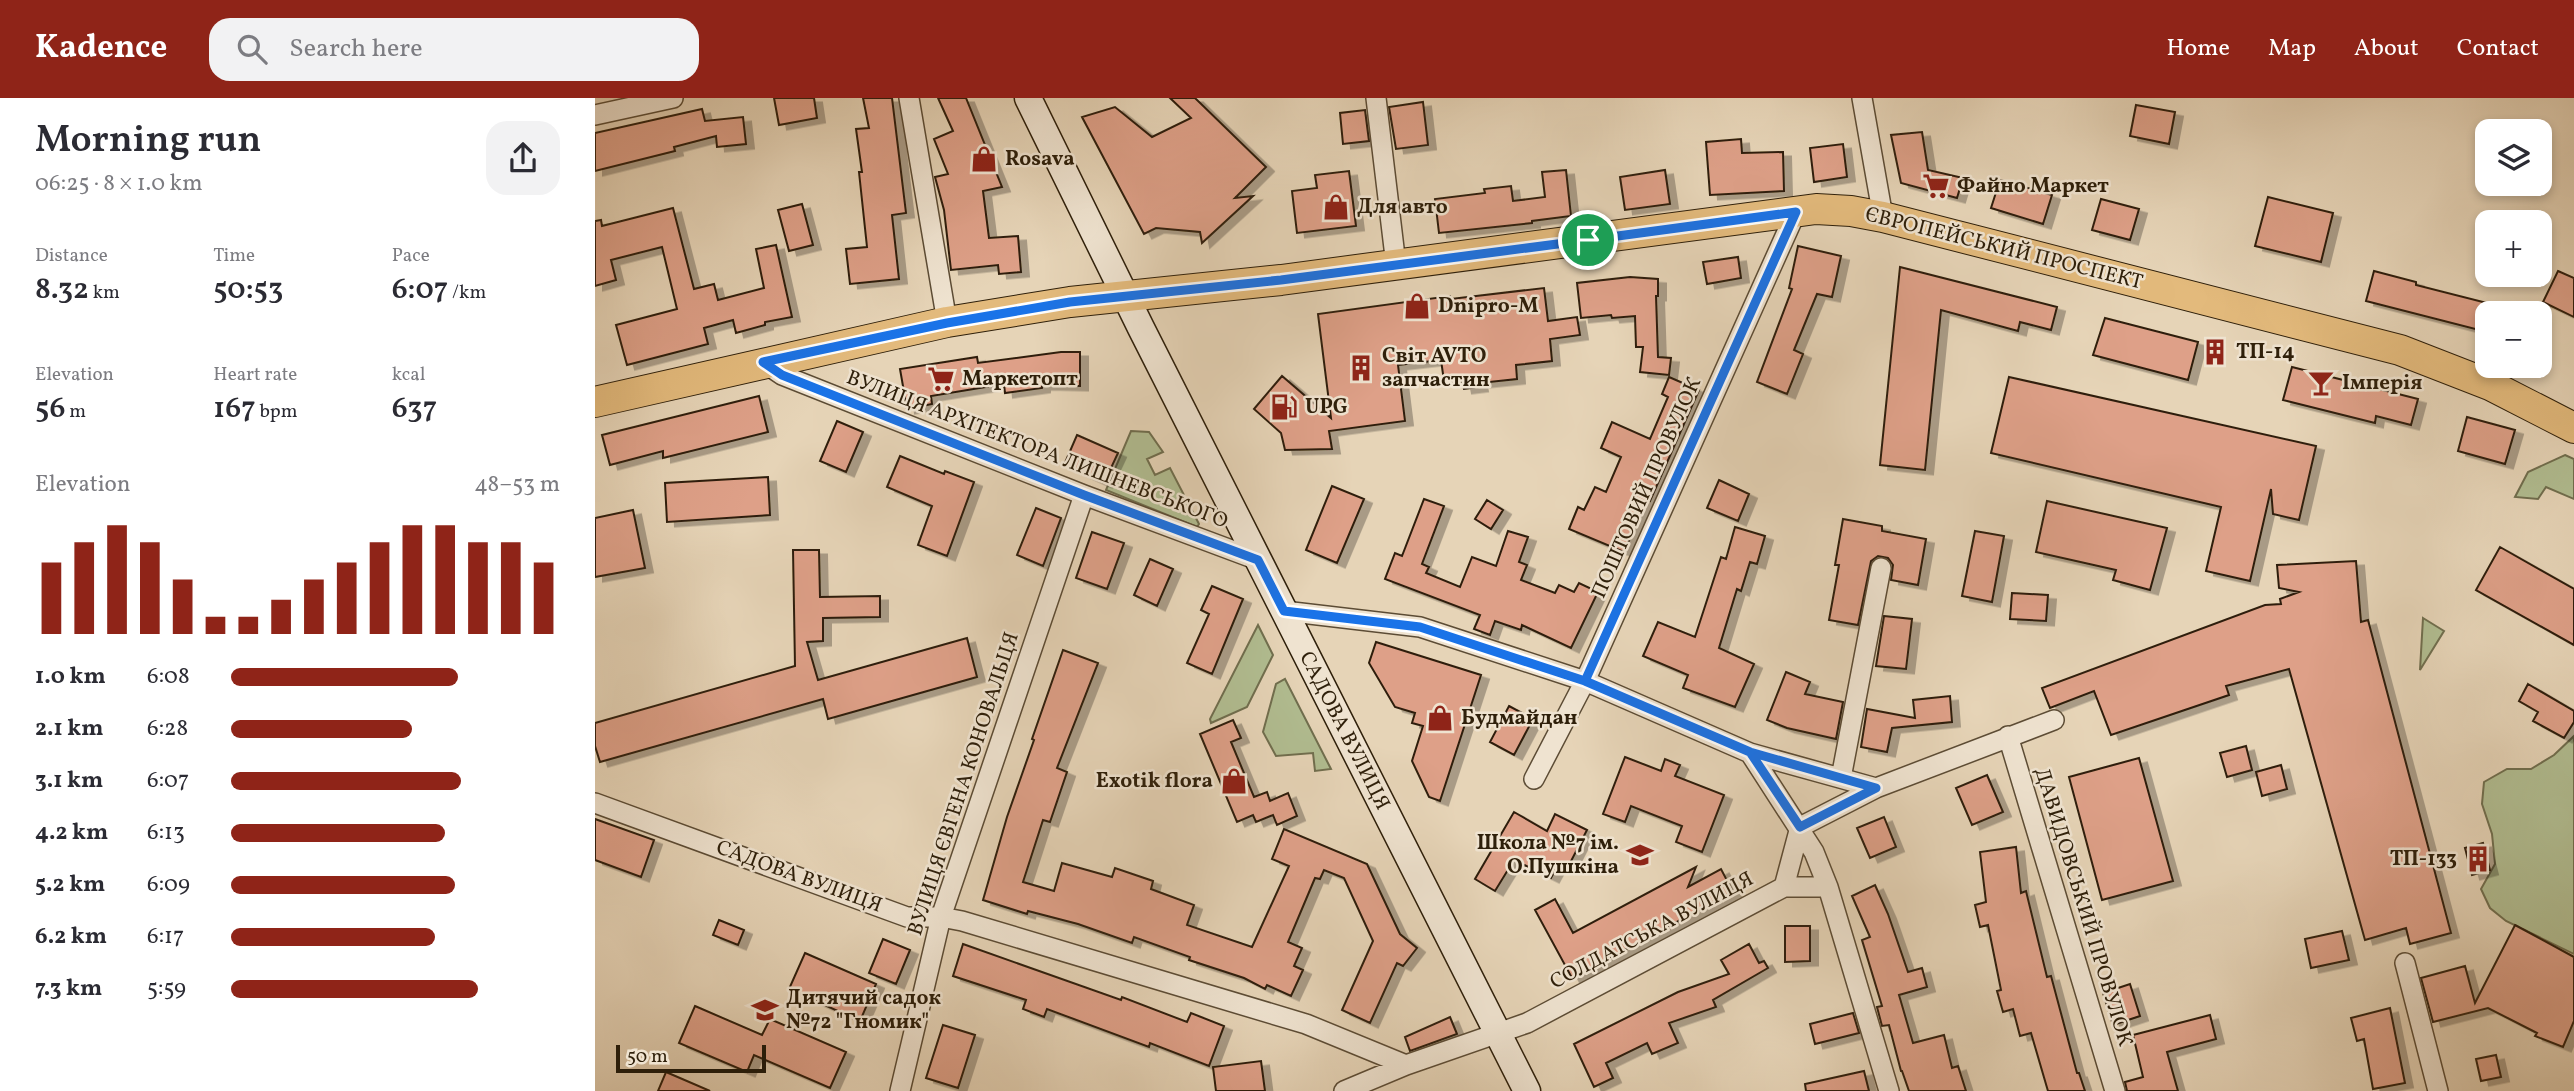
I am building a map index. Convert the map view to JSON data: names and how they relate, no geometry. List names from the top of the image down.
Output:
{
  "streets": {
    "main road": ["ЄВРОПЕЙСЬКИЙ ПРОСПЕКТ", "САДОВА ВУЛИЦЯ"],
    "street": [
      "ВУЛИЦЯ АРХІТЕКТОРА ЛИШНЕВСЬКОГО",
      "ПОШТОВИЙ ПРОВУЛОК",
      "ВУЛИЦЯ ЄВГЕНА КОНОВАЛЬЦЯ",
      "ДАВИДОВСЬКИЙ ПРОВУЛОК",
      "СОЛДАТСЬКА ВУЛИЦЯ"
    ]
  },
  "crossings": [
    ["ЄВРОПЕЙСЬКИЙ ПРОСПЕКТ", "ВУЛИЦЯ АРХІТЕКТОРА ЛИШНЕВСЬКОГО"],
    ["ЄВРОПЕЙСЬКИЙ ПРОСПЕКТ", "ПОШТОВИЙ ПРОВУЛОК"],
    ["ЄВРОПЕЙСЬКИЙ ПРОСПЕКТ", "САДОВА ВУЛИЦЯ"],
    ["ВУЛИЦЯ АРХІТЕКТОРА ЛИШНЕВСЬКОГО", "САДОВА ВУЛИЦЯ"],
    ["ВУЛИЦЯ АРХІТЕКТОРА ЛИШНЕВСЬКОГО", "ВУЛИЦЯ ЄВГЕНА КОНОВАЛЬЦЯ"],
    ["САДОВА ВУЛИЦЯ", "ВУЛИЦЯ ЄВГЕНА КОНОВАЛЬЦЯ"],
    ["САДОВА ВУЛИЦЯ", "СОЛДАТСЬКА ВУЛИЦЯ"]
  ],
  "places": {
    "shop": [
      "Rosava",
      "Для авто",
      "Dnipro-M",
      "Будмайдан",
      "Exotik flora"
    ],
    "supermarket": ["Файно Маркет", "Маркетопт"],
    "building": ["ТП-14", "Світ AVTO запчастин", "ТП-133"],
    "bar": ["Імперія"],
    "fuel station": ["UPG"],
    "school or university": ["Школа №7 ім. О.Пушкіна", "Дитячий садок №72 \"Гномик\""]
  },
  "scale_bar": "50 m",
  "page": {
    "header": "Kadence",
    "search": "Search here",
    "nav": [
      "Home",
      "Map",
      "About",
      "Contact"
    ],
    "heading": ["Morning run", "06:25 · 8 × 1.0 km"],
    "map_buttons": ["+", "−"],
    "stats": [
      ["Distance", "8.32 km"],
      ["Time", "50:53"],
      ["Pace", "6:07 /km"],
      ["Elevation", "56 m"],
      ["Heart rate", "167 bpm"],
      ["kcal", "637"]
    ],
    "chart": ["Elevation", "48–53 m"],
    "list": [
      {
        "name": "1.0 km",
        "note": "6:08"
      },
      {
        "name": "2.1 km",
        "note": "6:28"
      },
      {
        "name": "3.1 km",
        "note": "6:07"
      },
      {
        "name": "4.2 km",
        "note": "6:13"
      },
      {
        "name": "5.2 km",
        "note": "6:09"
      },
      {
        "name": "6.2 km",
        "note": "6:17"
      },
      {
        "name": "7.3 km",
        "note": "5:59"
      }
    ],
    "scale": "50 m"
  }
}
